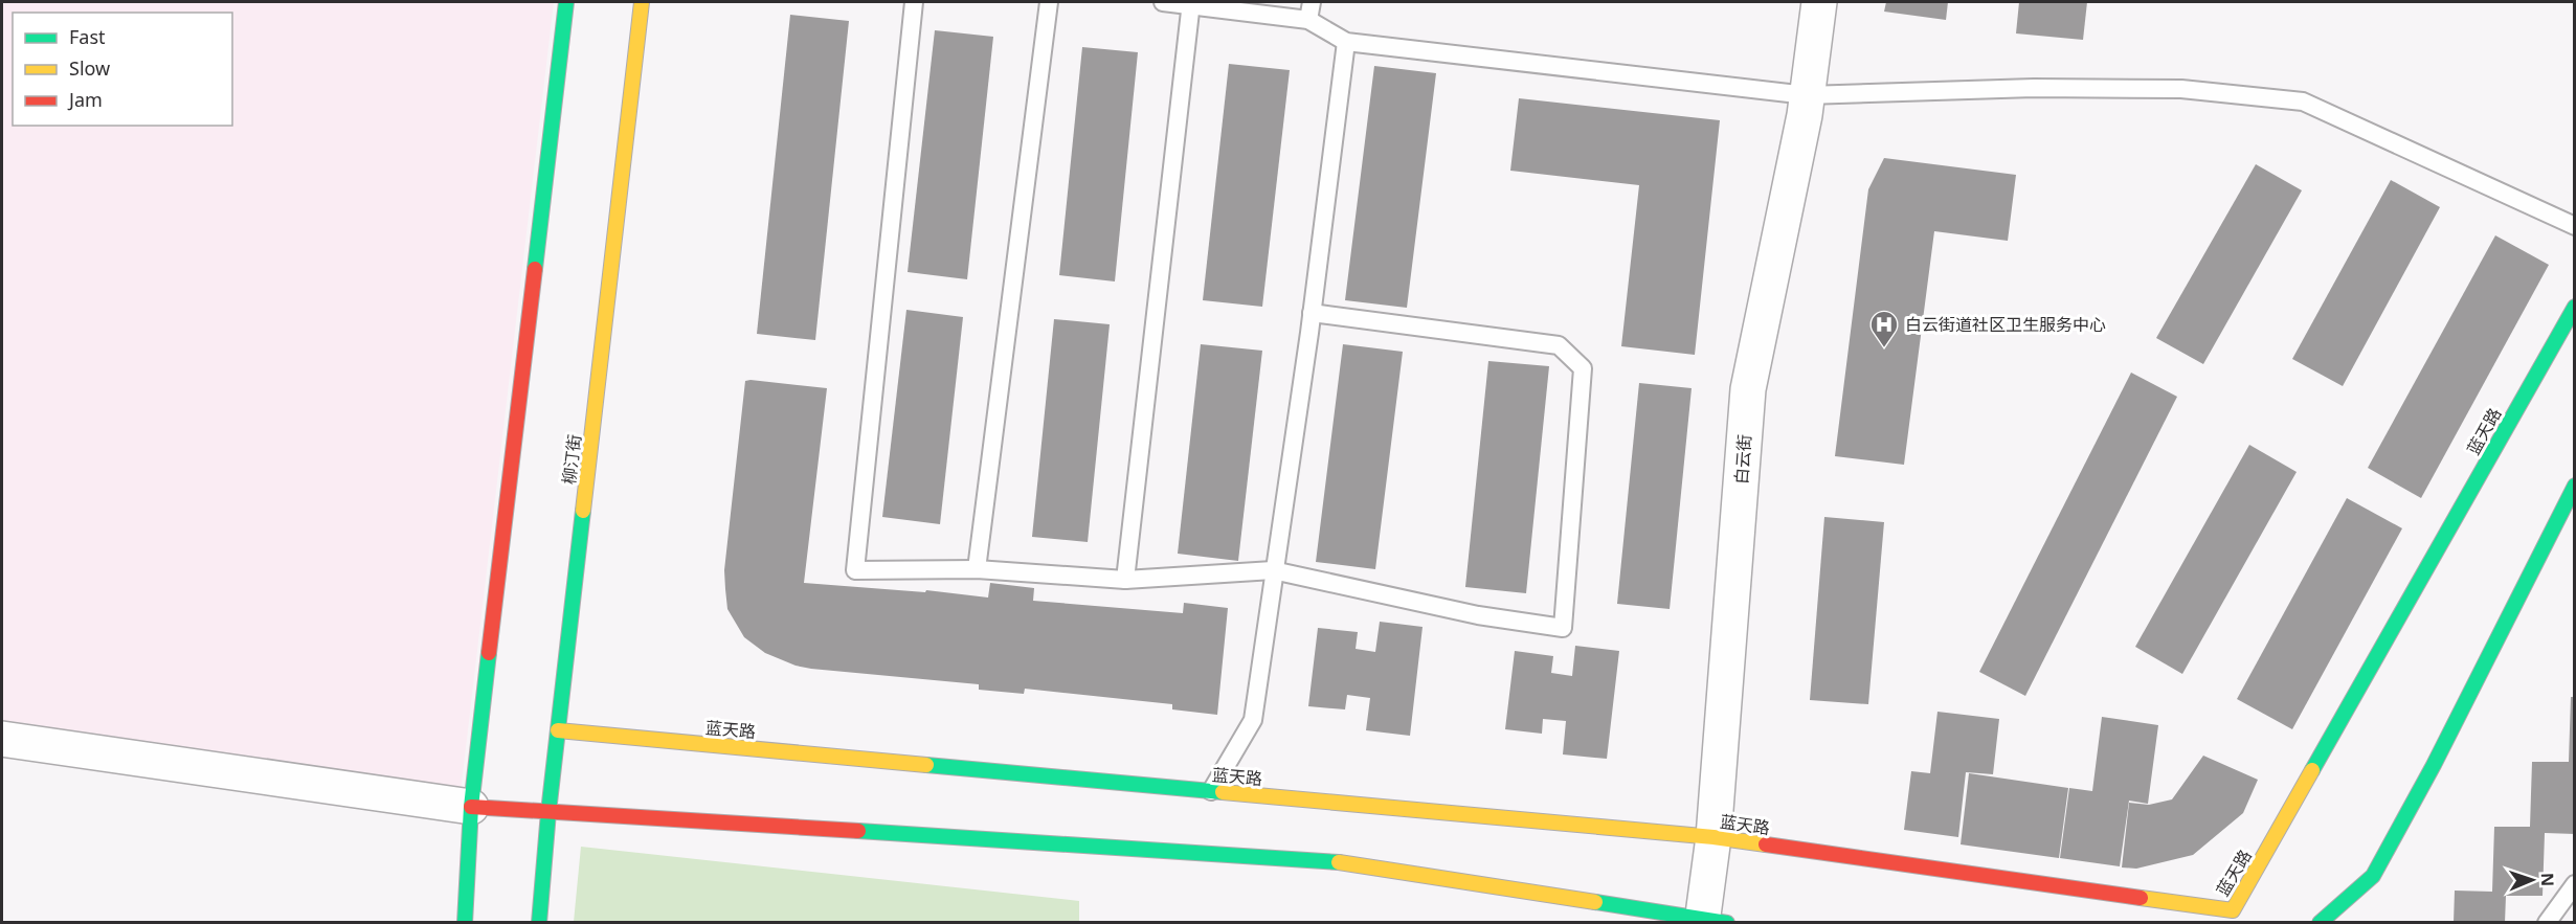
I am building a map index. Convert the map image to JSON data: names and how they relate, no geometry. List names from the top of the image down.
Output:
{
  "streets": {
    "street": ["蓝天路", "柳汀街", "白云街"]
  },
  "crossings": [
    ["蓝天路", "柳汀街"],
    ["蓝天路", "白云街"]
  ],
  "places": {
    "hospital": ["白云街道社区卫生服务中心"]
  },
  "legend": ["Fast", "Slow", "Jam"],
  "north": "right"
}
